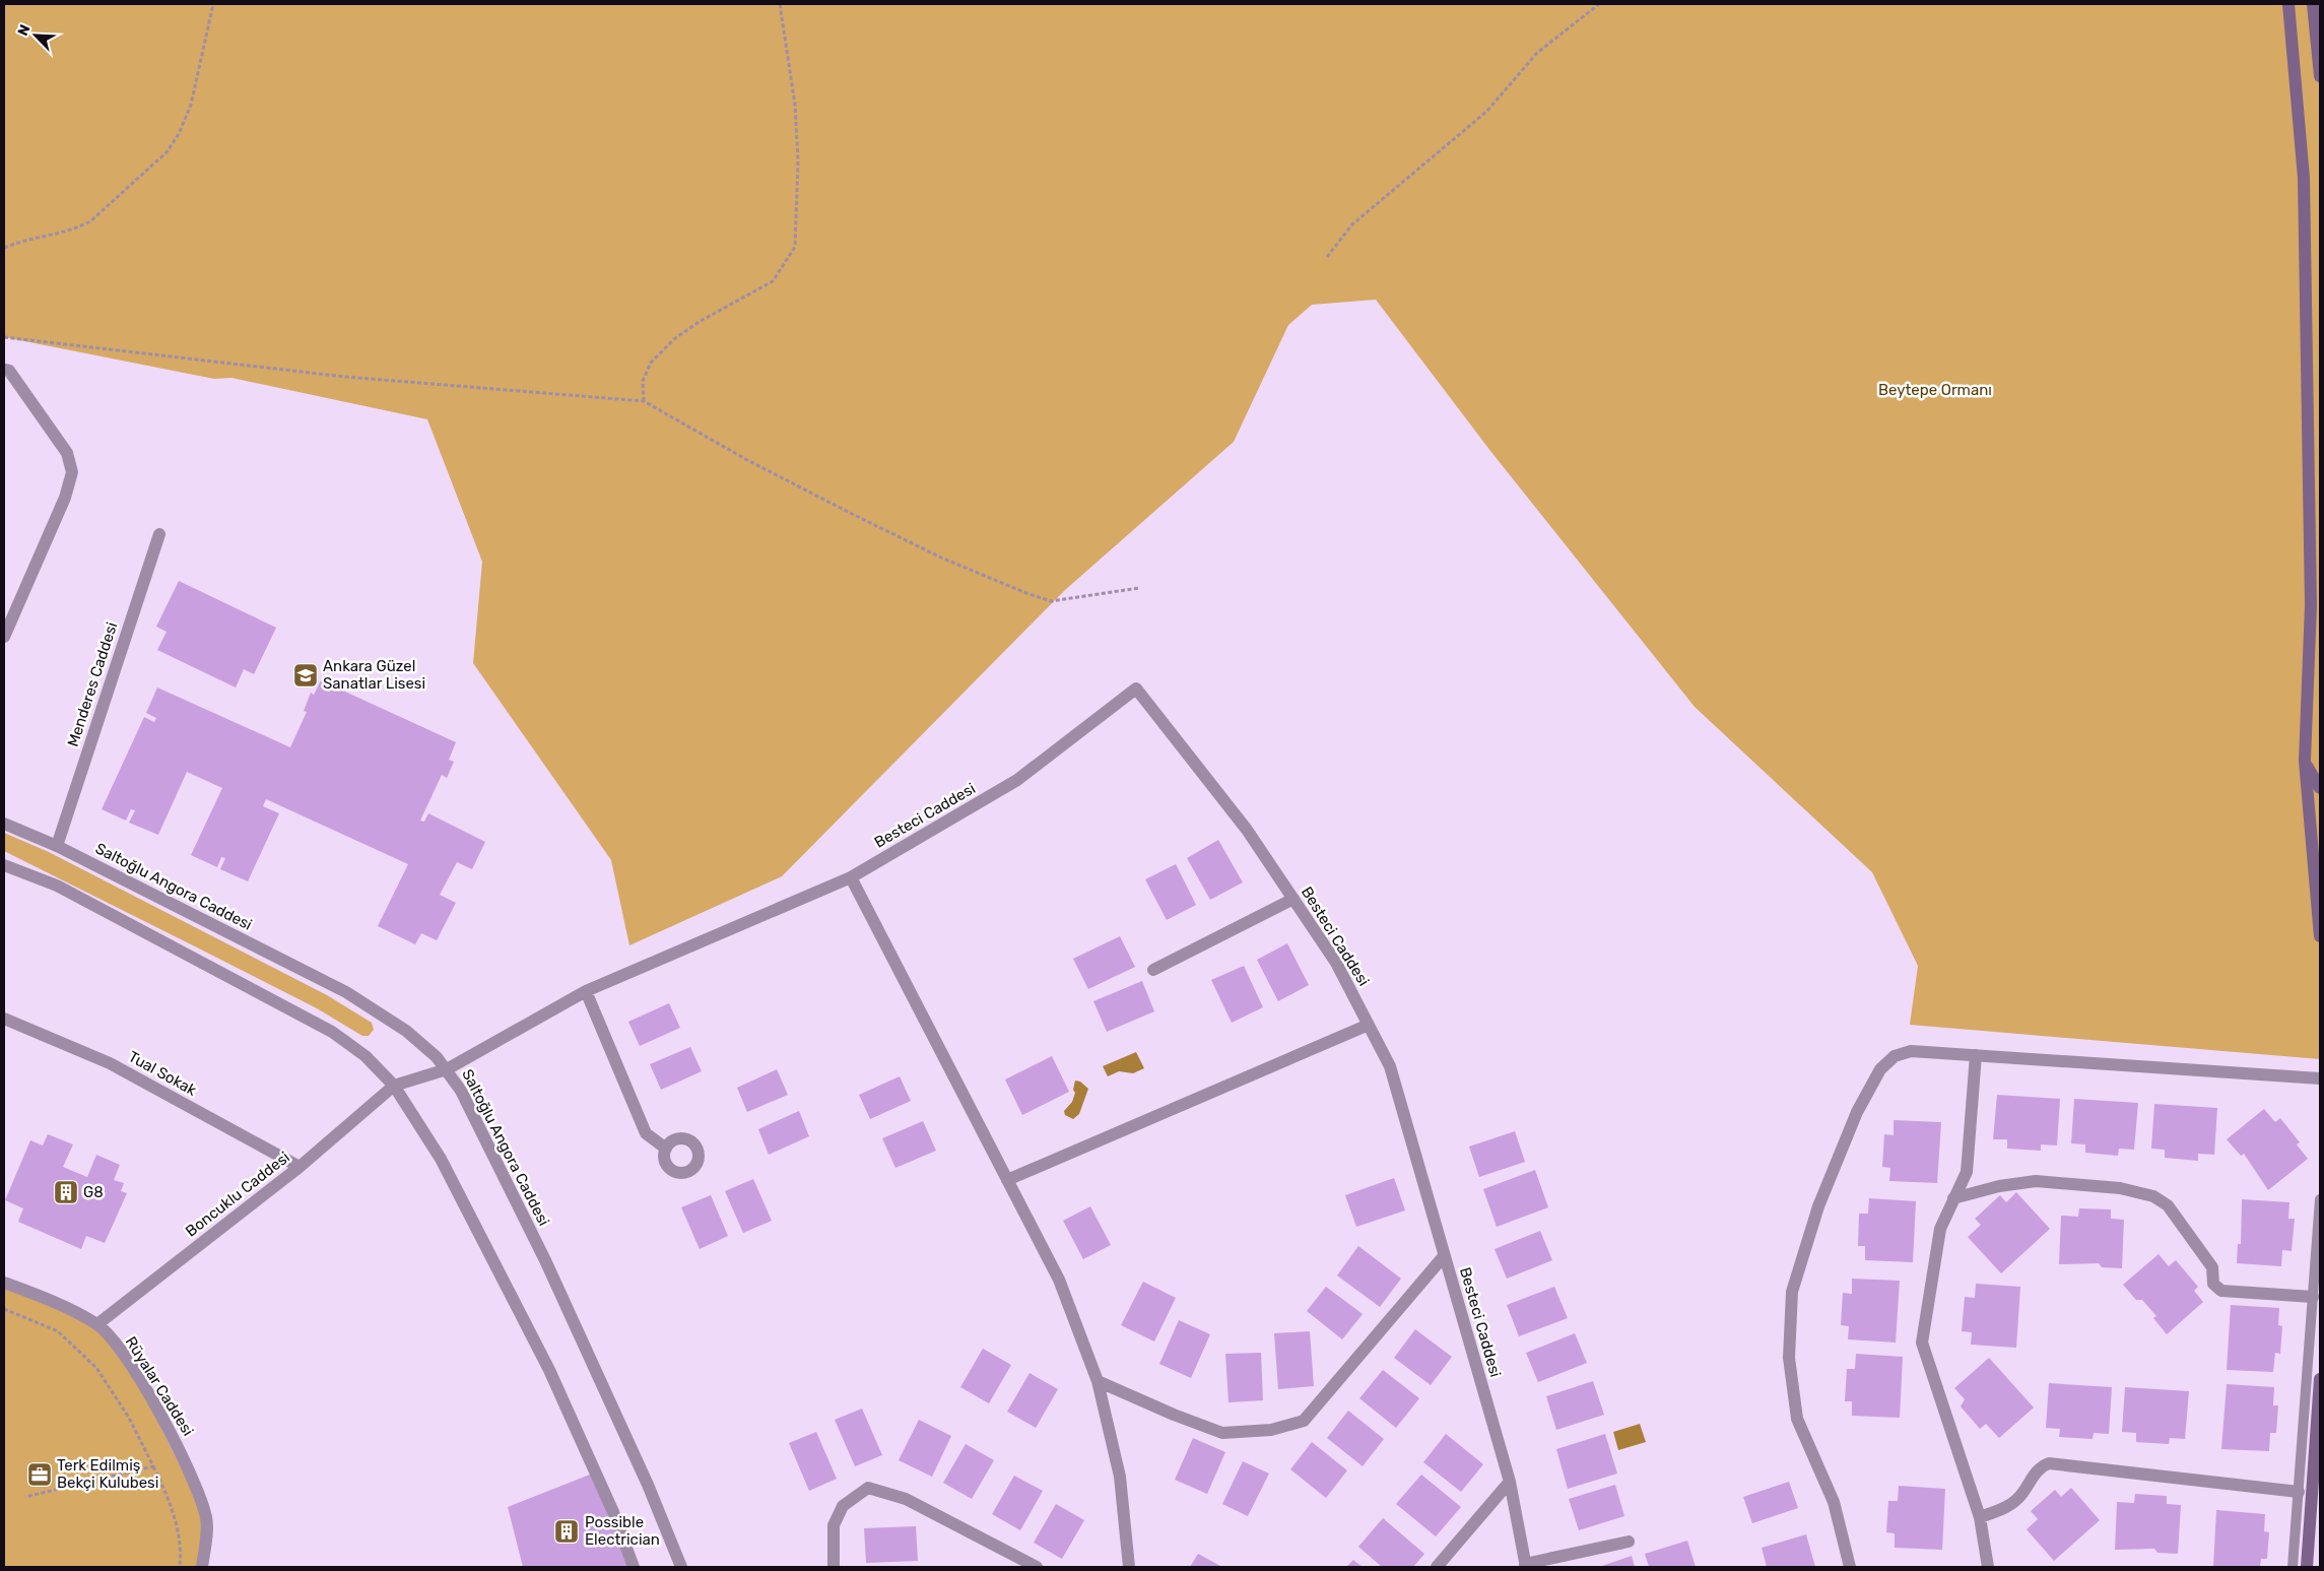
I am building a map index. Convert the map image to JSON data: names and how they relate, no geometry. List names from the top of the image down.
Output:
{
  "streets": {
    "street": [
      "Menderes Caddesi",
      "Besteci Caddesi",
      "Saltoğlu Angora Caddesi",
      "Tual Sokak",
      "Boncuklu Caddesi",
      "Rüyalar Caddesi"
    ]
  },
  "crossings": [
    ["Menderes Caddesi", "Saltoğlu Angora Caddesi"],
    ["Tual Sokak", "Boncuklu Caddesi"],
    ["Boncuklu Caddesi", "Rüyalar Caddesi"]
  ],
  "parks": ["Beytepe Ormanı"],
  "places": {
    "school or university": ["Ankara Güzel Sanatlar Lisesi"],
    "building": ["G8", "Possible Electrician"],
    "office": ["Terk Edilmiş Bekçi Kulubesi"]
  },
  "north": "top left"
}
